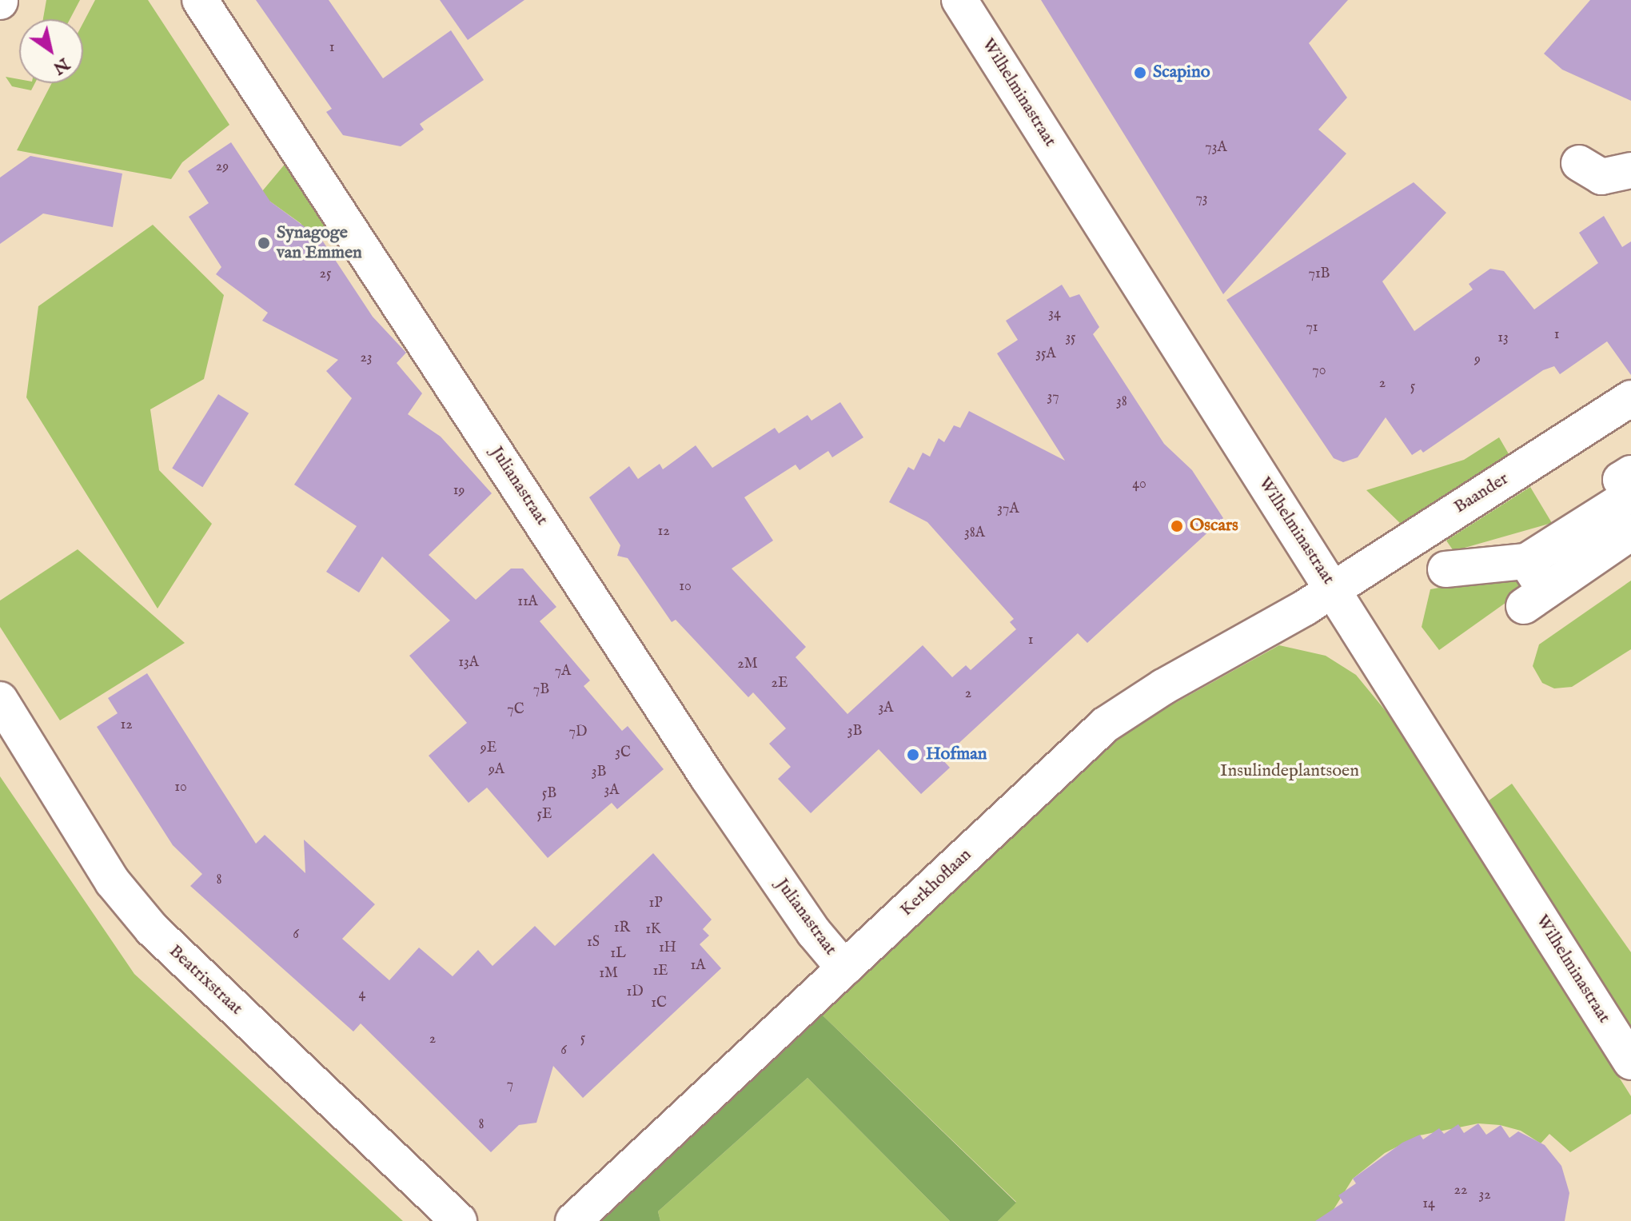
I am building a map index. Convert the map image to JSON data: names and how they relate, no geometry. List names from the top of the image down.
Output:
{
  "streets": {
    "street": [
      "Wilhelminastraat",
      "Julianastraat",
      "Baander",
      "Kerkhoflaan",
      "Beatrixstraat"
    ]
  },
  "crossings": [
    ["Wilhelminastraat", "Baander"],
    ["Wilhelminastraat", "Kerkhoflaan"],
    ["Julianastraat", "Kerkhoflaan"],
    ["Baander", "Kerkhoflaan"]
  ],
  "parks": ["Insulindeplantsoen"],
  "places": [
    "Scapino",
    "Synagoge van Emmen",
    "Oscars",
    "Hofman"
  ],
  "house_numbers": [
    "1",
    "73A",
    "29",
    "73",
    "25",
    "71B",
    "34",
    "71",
    "1",
    "35",
    "13",
    "35A",
    "23",
    "9",
    "70",
    "2",
    "5",
    "37",
    "38",
    "40",
    "19",
    "37A",
    "12",
    "38A",
    "10",
    "11A",
    "1",
    "13A",
    "2M",
    "7A",
    "2E",
    "7B",
    "2",
    "3A",
    "7C",
    "12",
    "3B",
    "7D",
    "9E",
    "3C",
    "9A",
    "3B",
    "10",
    "3A",
    "5B",
    "5E",
    "8",
    "1P",
    "1R",
    "1K",
    "6",
    "1S",
    "1H",
    "1L",
    "1A",
    "1E",
    "1M",
    "1D",
    "4",
    "1C",
    "5",
    "2",
    "6",
    "7",
    "8",
    "22",
    "32",
    "14"
  ],
  "north": "bottom right"
}
